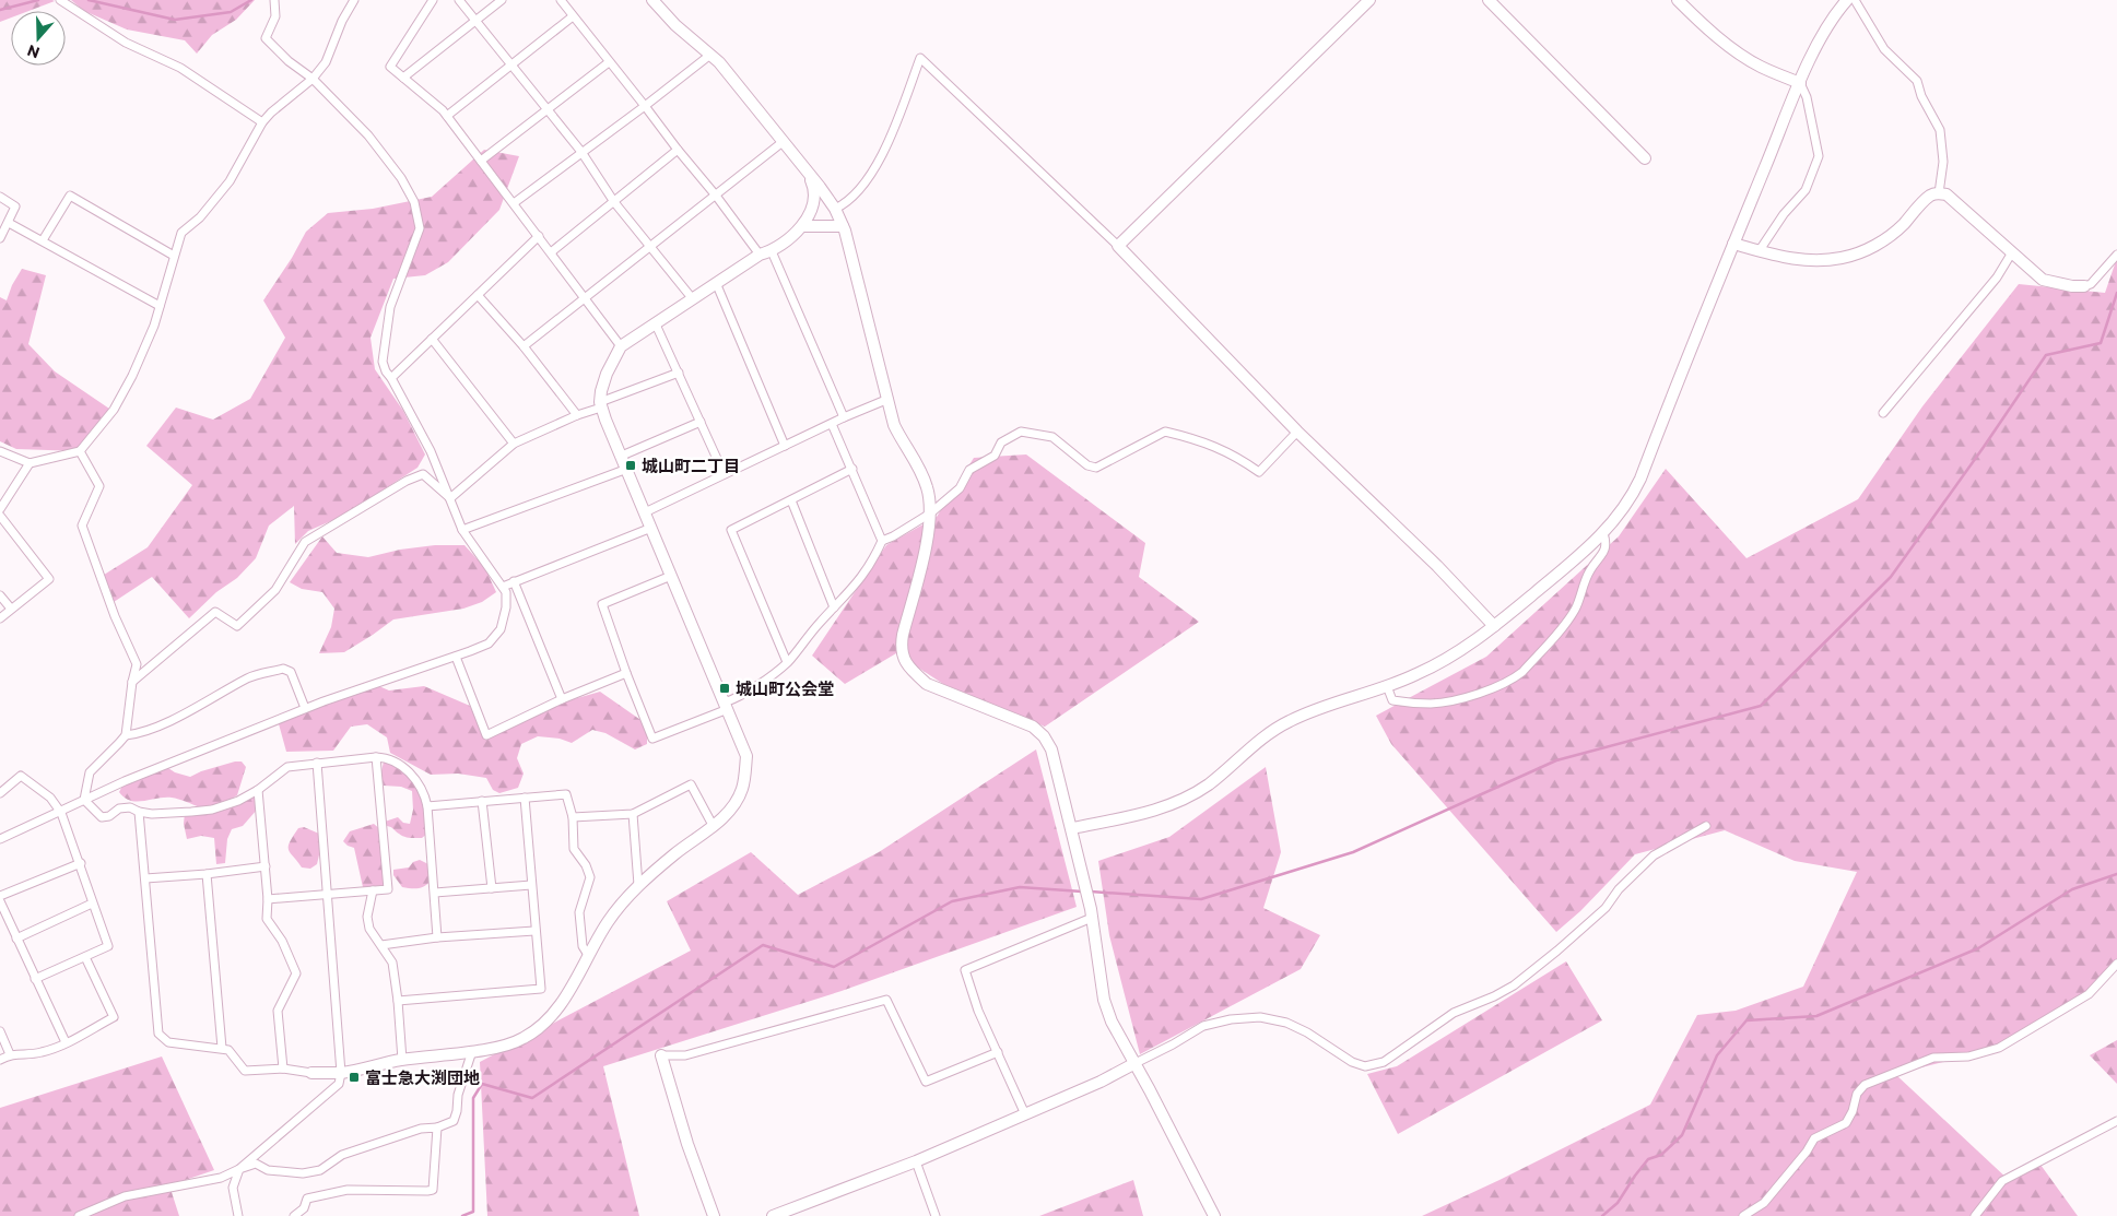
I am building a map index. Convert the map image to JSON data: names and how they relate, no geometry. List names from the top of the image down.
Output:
{
  "places": {
    "transit": ["城山町二丁目", "城山町公会堂", "富士急大渕団地"]
  },
  "north": "bottom"
}
